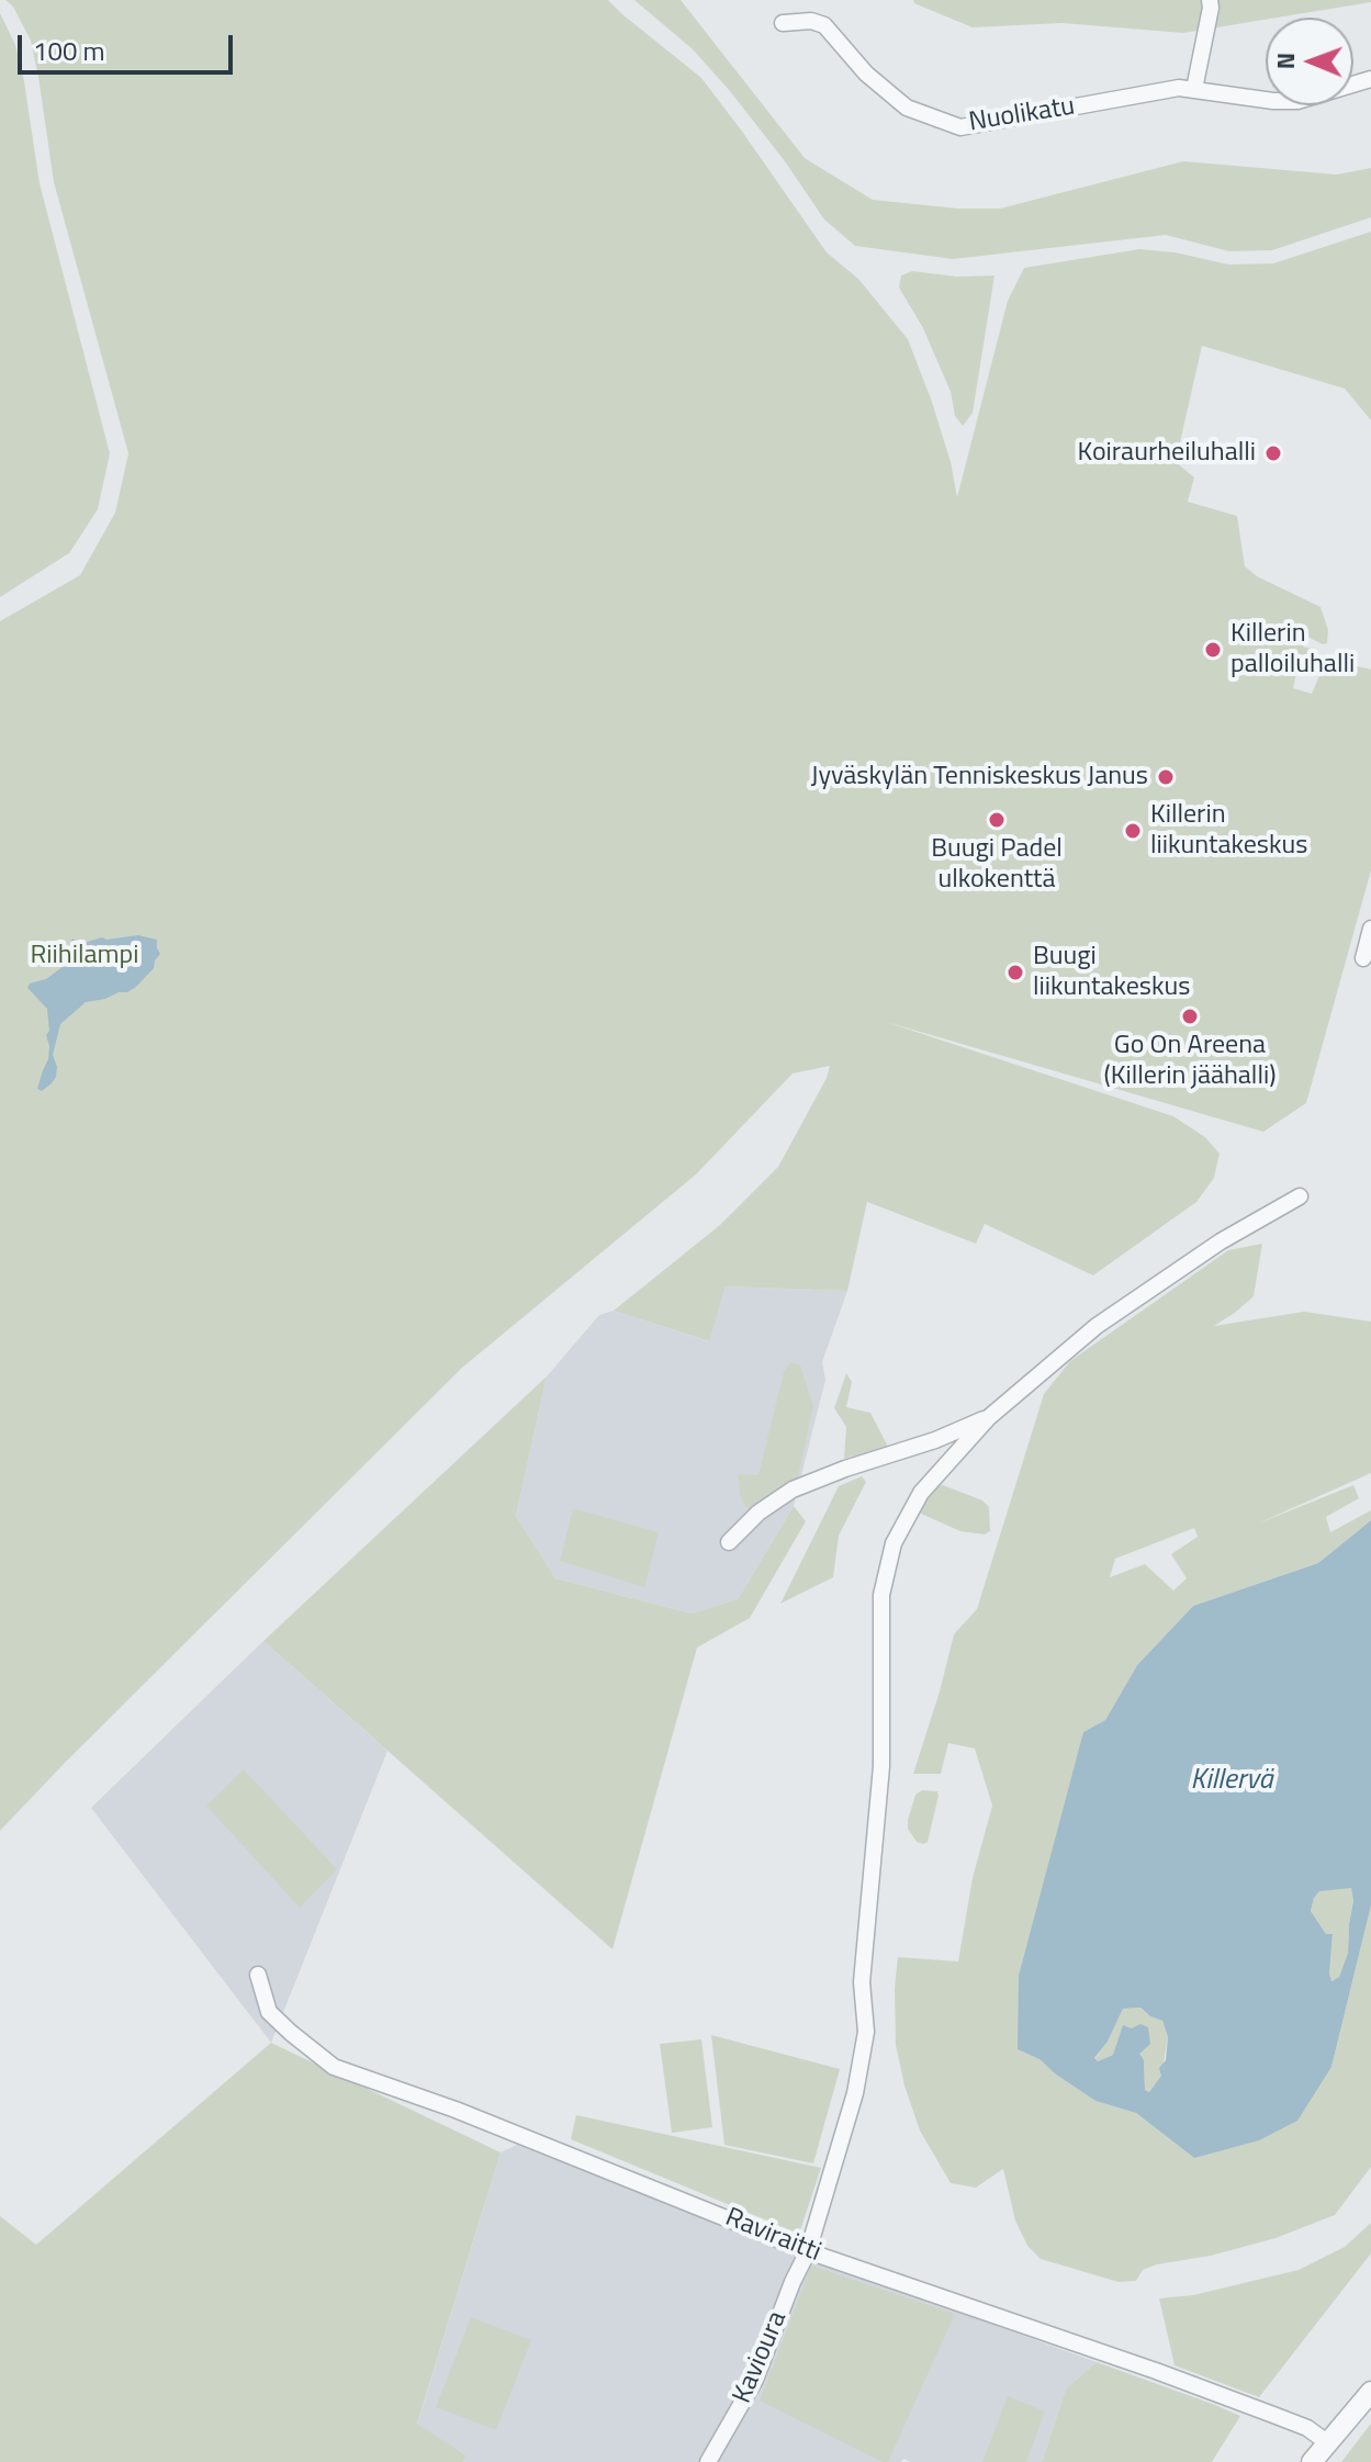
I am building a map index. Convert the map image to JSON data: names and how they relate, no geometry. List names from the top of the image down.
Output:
{
  "streets": {
    "street": ["Nuolikatu", "Raviraitti", "Kavioura"]
  },
  "crossings": [
    ["Raviraitti", "Kavioura"]
  ],
  "water": ["Killervä"],
  "parks": ["Riihilampi"],
  "places": [
    "Koiraurheiluhalli",
    "Killerin palloiluhalli",
    "Jyväskylän Tenniskeskus Janus",
    "Buugi Padel ulkokenttä",
    "Killerin liikuntakeskus",
    "Buugi liikuntakeskus",
    "Go On Areena (Killerin jäähalli)"
  ],
  "scale_bar": "100 m",
  "north": "left"
}
